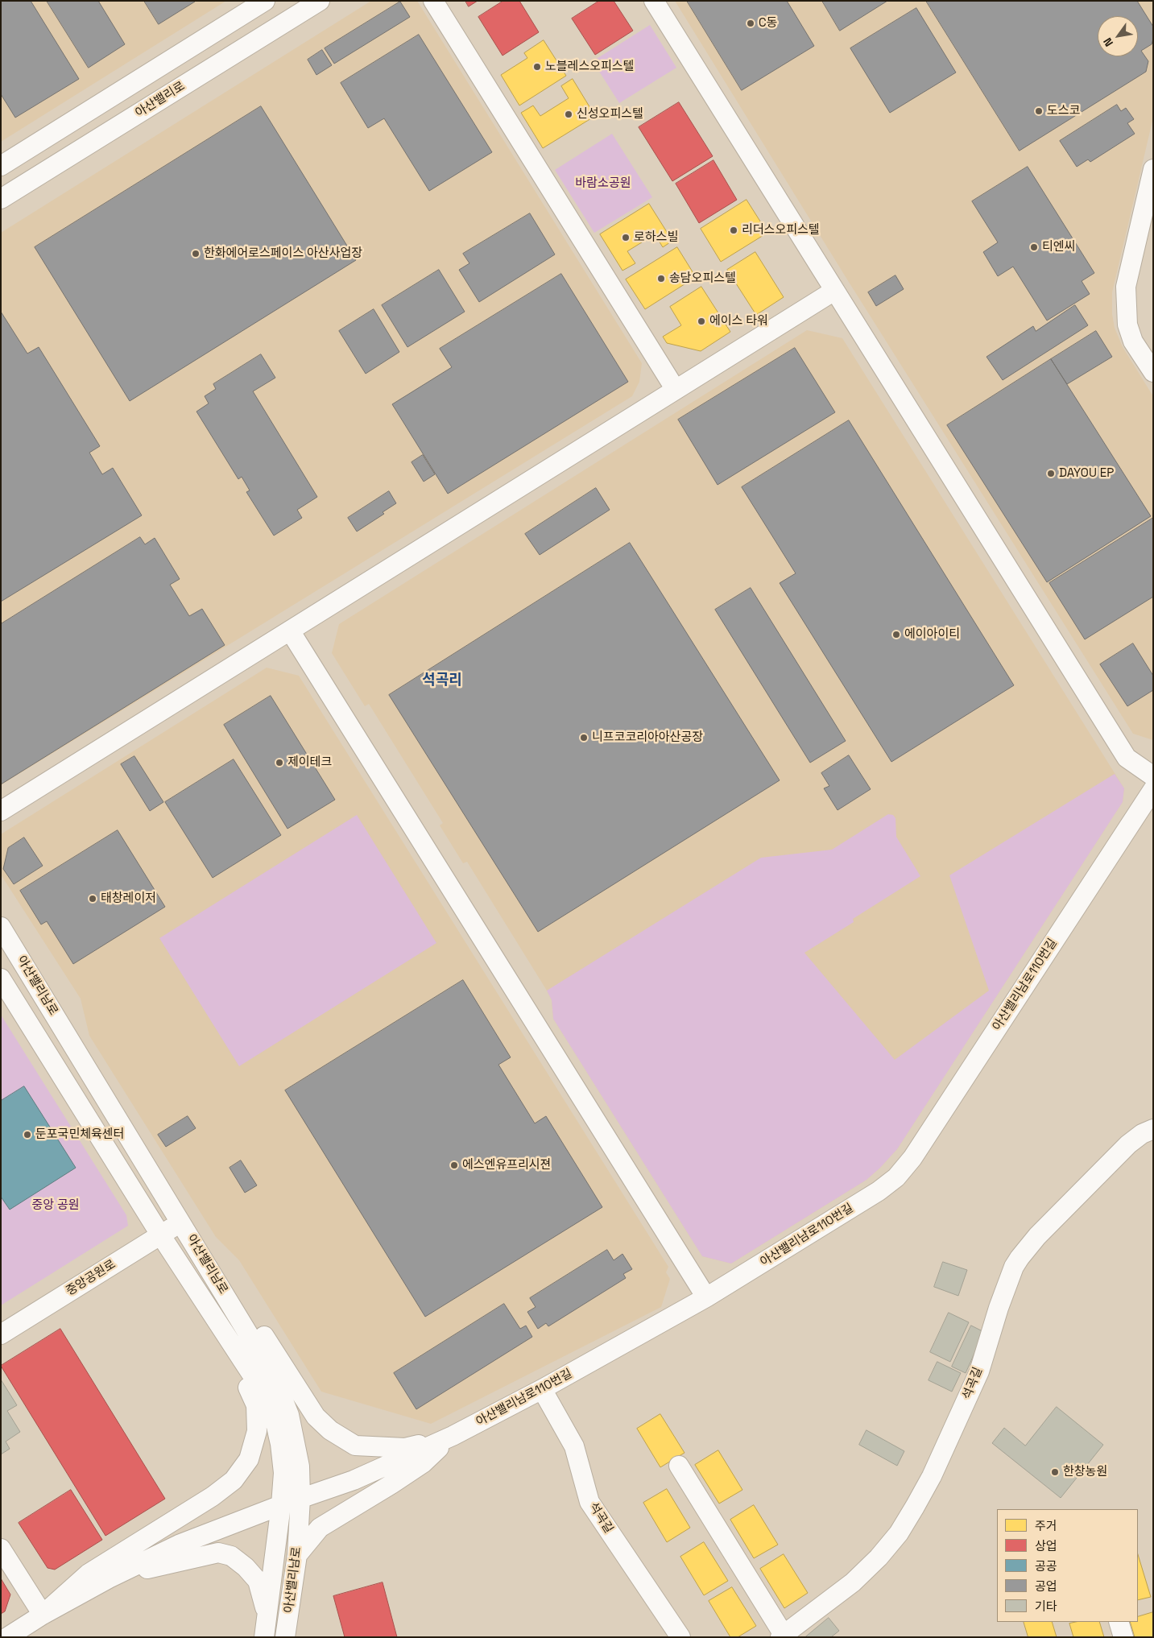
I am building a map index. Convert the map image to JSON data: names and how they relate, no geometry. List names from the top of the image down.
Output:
{
  "streets": {
    "street": [
      "아산밸리로",
      "아산밸리남로110번길",
      "아산밸리남로",
      "중앙공원로",
      "석곡길"
    ]
  },
  "crossings": [
    ["아산밸리남로110번길", "아산밸리남로"],
    ["아산밸리남로110번길", "석곡길"],
    ["아산밸리남로", "중앙공원로"]
  ],
  "districts": ["석곡리"],
  "parks": ["바람소공원", "중앙 공원"],
  "places": [
    "C동",
    "노블레스오피스텔",
    "도스코",
    "신성오피스텔",
    "리더스오피스텔",
    "로하스빌",
    "티엔씨",
    "한화에어로스페이스 아산사업장",
    "송담오피스텔",
    "에이스 타워",
    "DAYOU EP",
    "에이아이티",
    "니프코코리아아산공장",
    "제이테크",
    "태창레이저",
    "둔포국민체육센터",
    "에스엔유프리시젼",
    "한창농원"
  ],
  "legend": [
    "주거",
    "상업",
    "공공",
    "공업",
    "기타"
  ],
  "north": "bottom left"
}
